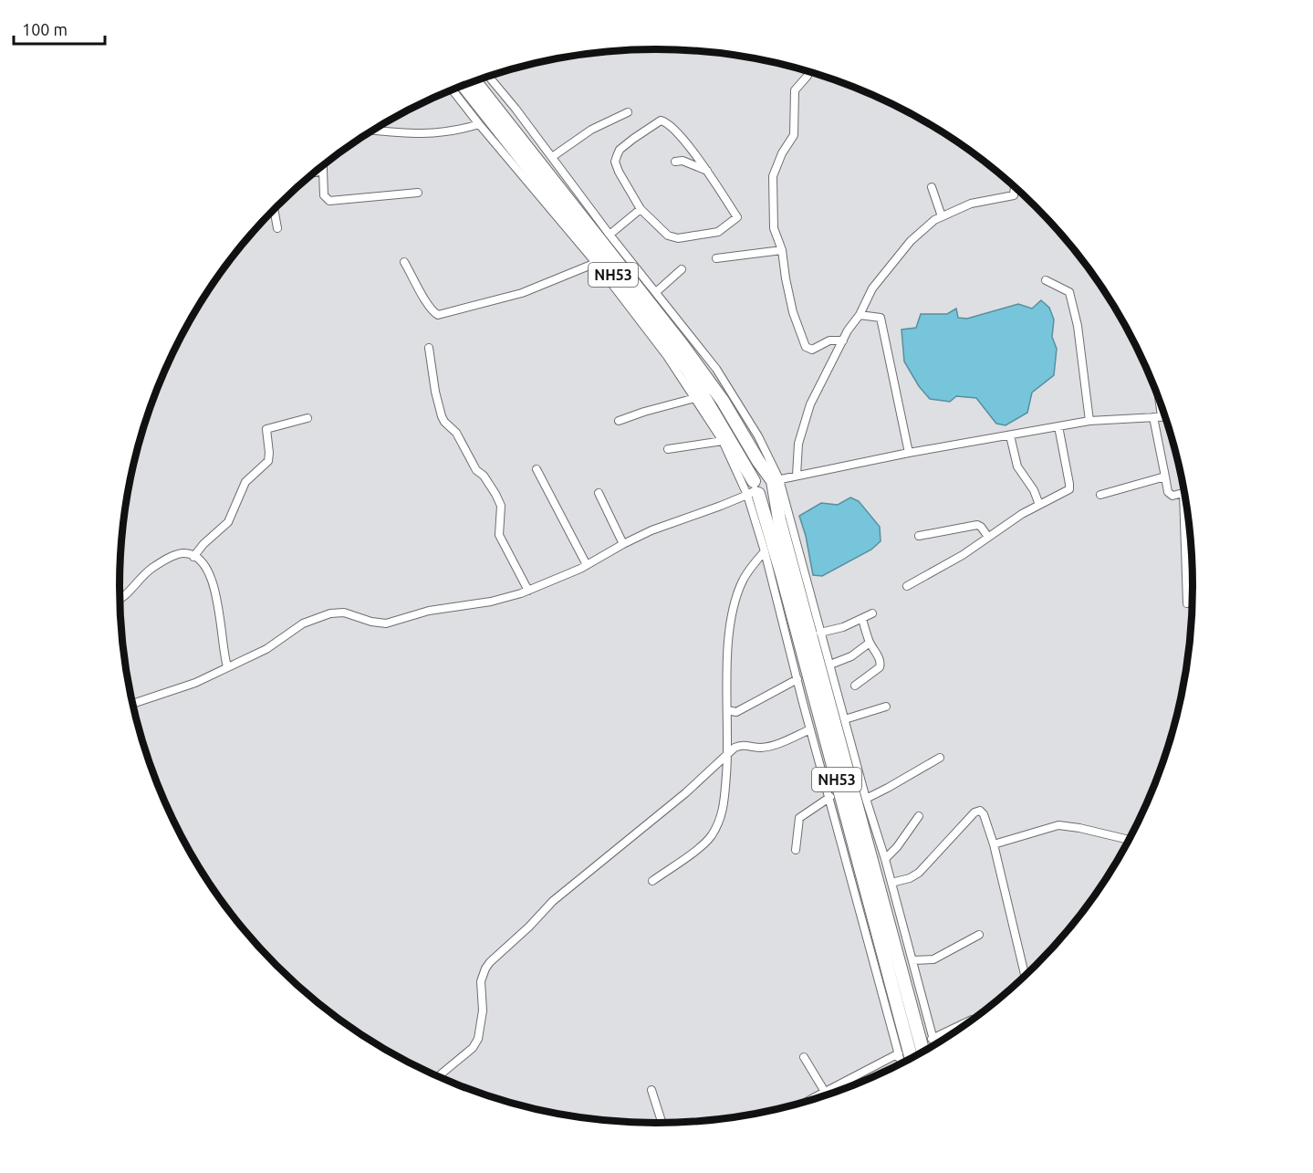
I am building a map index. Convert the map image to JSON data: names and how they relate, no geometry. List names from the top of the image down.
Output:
{
  "streets": {
    "highway": ["NH53"]
  },
  "scale_bar": "100 m"
}
